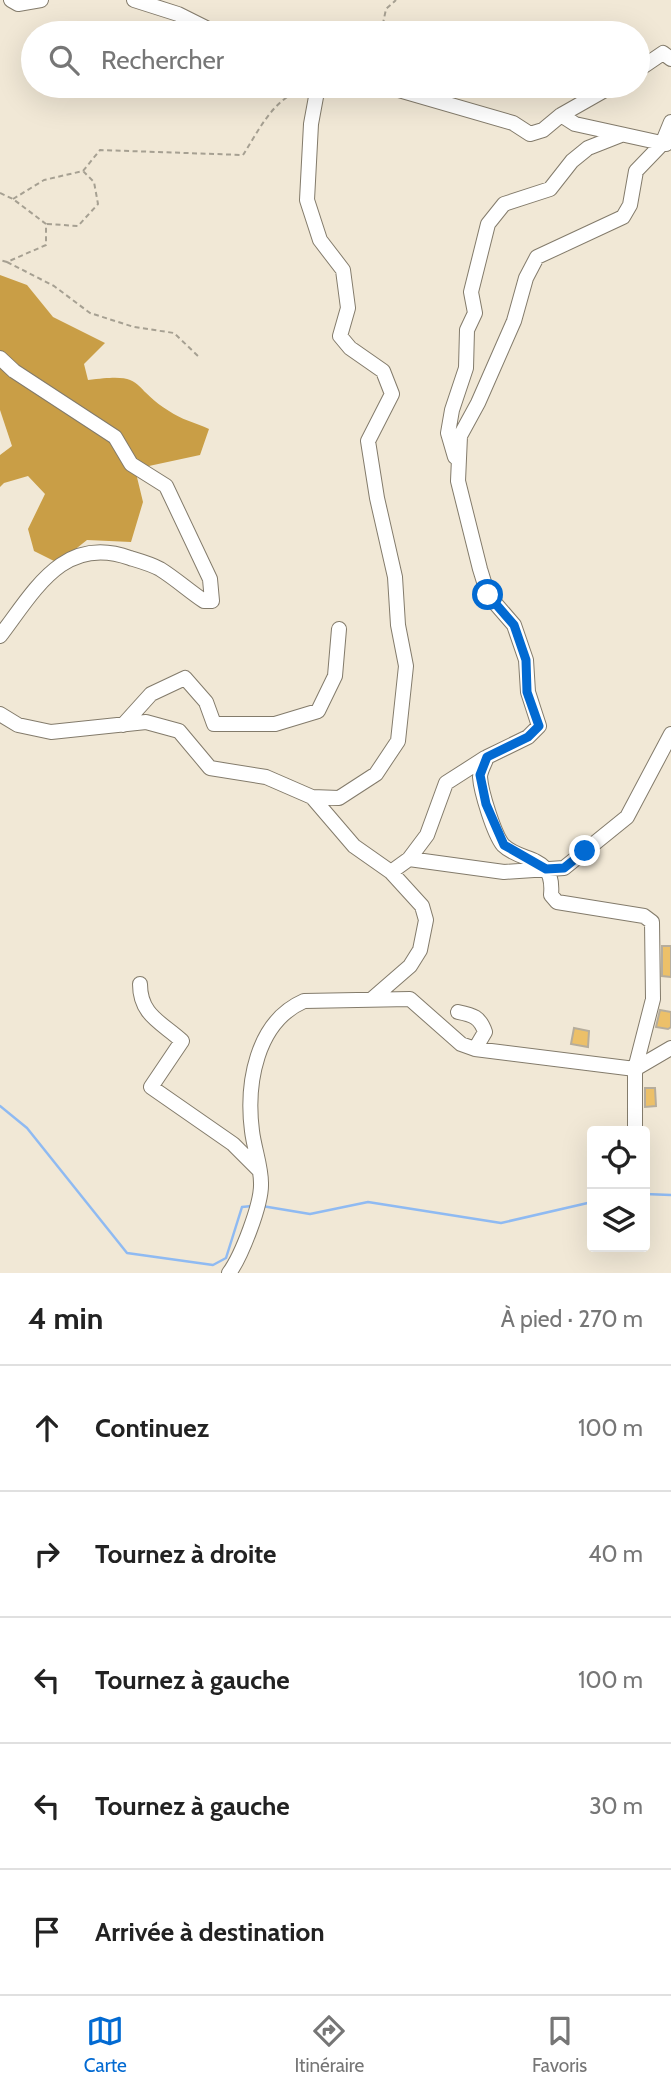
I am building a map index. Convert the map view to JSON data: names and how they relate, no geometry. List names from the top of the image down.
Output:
{
  "page": {
    "search": "Rechercher",
    "heading": ["4 min", "À pied · 270 m"],
    "list": [
      ["Continuez", "100 m"],
      ["Tournez à droite", "40 m"],
      ["Tournez à gauche", "100 m"],
      ["Tournez à gauche", "30 m"],
      "Arrivée à destination"
    ],
    "nav": ["Carte", "Itinéraire", "Favoris"]
  }
}
